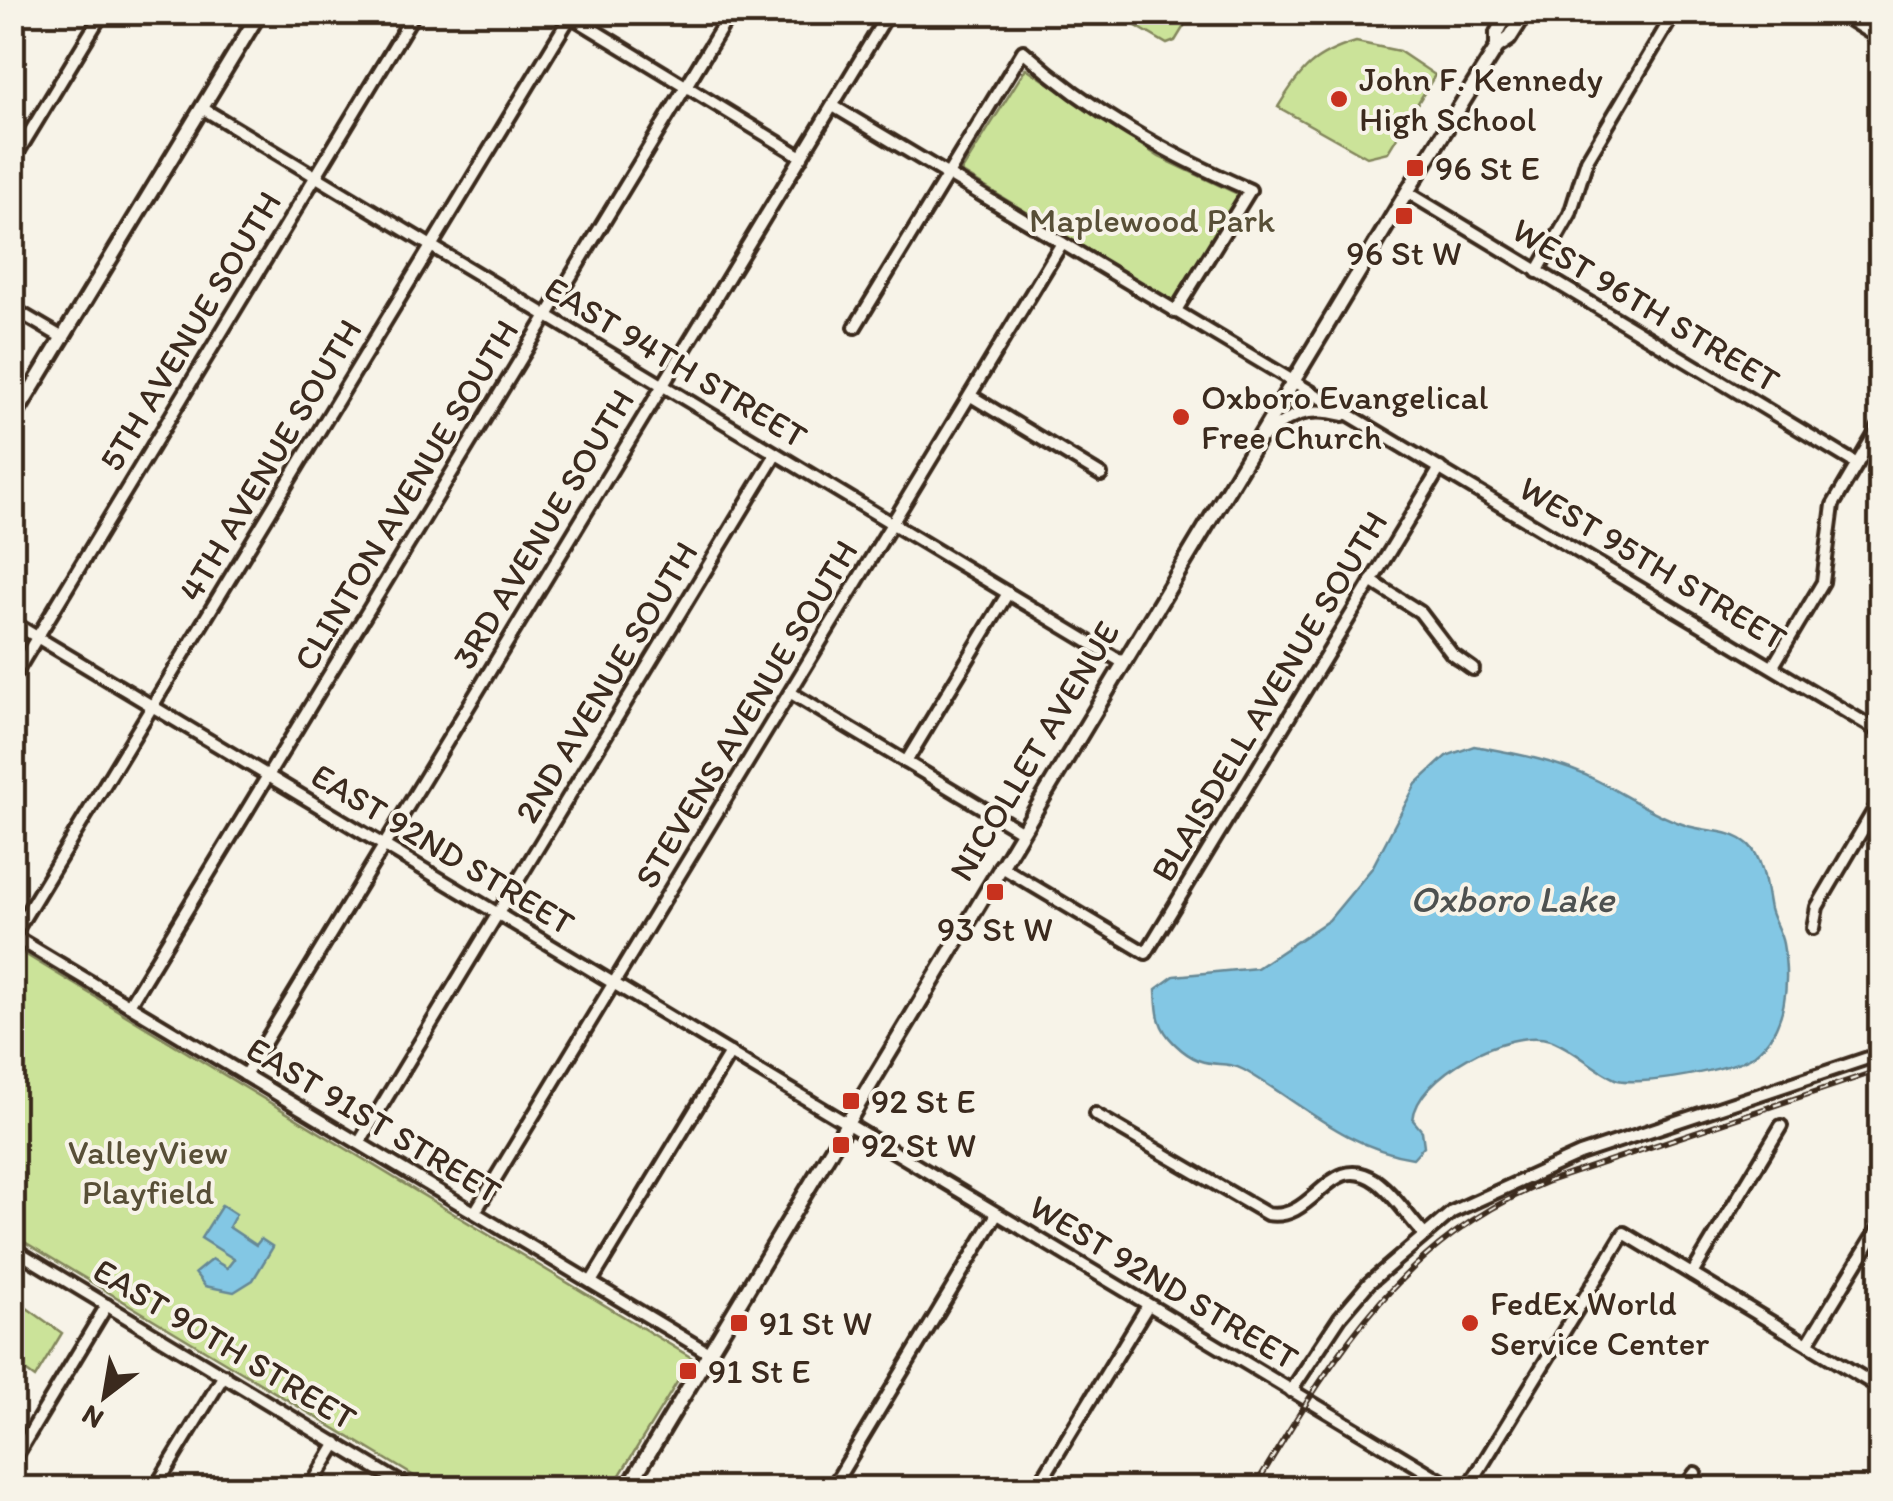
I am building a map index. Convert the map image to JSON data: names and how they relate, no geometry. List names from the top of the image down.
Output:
{
  "streets": {
    "main road": ["NICOLLET AVENUE"],
    "street": [
      "WEST 96TH STREET",
      "5TH AVENUE SOUTH",
      "EAST 94TH STREET",
      "4TH AVENUE SOUTH",
      "CLINTON AVENUE SOUTH",
      "3RD AVENUE SOUTH",
      "WEST 95TH STREET",
      "2ND AVENUE SOUTH",
      "BLAISDELL AVENUE SOUTH",
      "STEVENS AVENUE SOUTH",
      "EAST 92ND STREET",
      "EAST 91ST STREET",
      "WEST 92ND STREET",
      "EAST 90TH STREET"
    ]
  },
  "crossings": [
    ["WEST 96TH STREET", "NICOLLET AVENUE"],
    ["5TH AVENUE SOUTH", "EAST 94TH STREET"],
    ["5TH AVENUE SOUTH", "EAST 92ND STREET"],
    ["EAST 94TH STREET", "4TH AVENUE SOUTH"],
    ["EAST 94TH STREET", "CLINTON AVENUE SOUTH"],
    ["EAST 94TH STREET", "3RD AVENUE SOUTH"],
    ["EAST 94TH STREET", "2ND AVENUE SOUTH"],
    ["EAST 94TH STREET", "STEVENS AVENUE SOUTH"],
    ["EAST 94TH STREET", "NICOLLET AVENUE"],
    ["4TH AVENUE SOUTH", "EAST 92ND STREET"],
    ["4TH AVENUE SOUTH", "EAST 91ST STREET"],
    ["CLINTON AVENUE SOUTH", "EAST 92ND STREET"],
    ["CLINTON AVENUE SOUTH", "EAST 91ST STREET"],
    ["3RD AVENUE SOUTH", "WEST 95TH STREET"],
    ["3RD AVENUE SOUTH", "EAST 92ND STREET"],
    ["3RD AVENUE SOUTH", "EAST 91ST STREET"],
    ["WEST 95TH STREET", "BLAISDELL AVENUE SOUTH"],
    ["WEST 95TH STREET", "STEVENS AVENUE SOUTH"],
    ["WEST 95TH STREET", "NICOLLET AVENUE"],
    ["2ND AVENUE SOUTH", "EAST 92ND STREET"],
    ["2ND AVENUE SOUTH", "EAST 91ST STREET"],
    ["BLAISDELL AVENUE SOUTH", "NICOLLET AVENUE"],
    ["STEVENS AVENUE SOUTH", "EAST 92ND STREET"],
    ["STEVENS AVENUE SOUTH", "EAST 91ST STREET"],
    ["NICOLLET AVENUE", "EAST 92ND STREET"],
    ["NICOLLET AVENUE", "EAST 91ST STREET"],
    ["NICOLLET AVENUE", "WEST 92ND STREET"],
    ["EAST 92ND STREET", "WEST 92ND STREET"]
  ],
  "water": ["Oxboro Lake"],
  "parks": ["Maplewood Park", "ValleyView Playfield"],
  "places": {
    "other": ["John F. Kennedy High School", "Oxboro Evangelical Free Church", "FedEx World Service Center"],
    "transit": [
      "96 St E",
      "96 St W",
      "93 St W",
      "92 St E",
      "92 St W",
      "91 St W",
      "91 St E"
    ]
  },
  "north": "bottom left"
}
